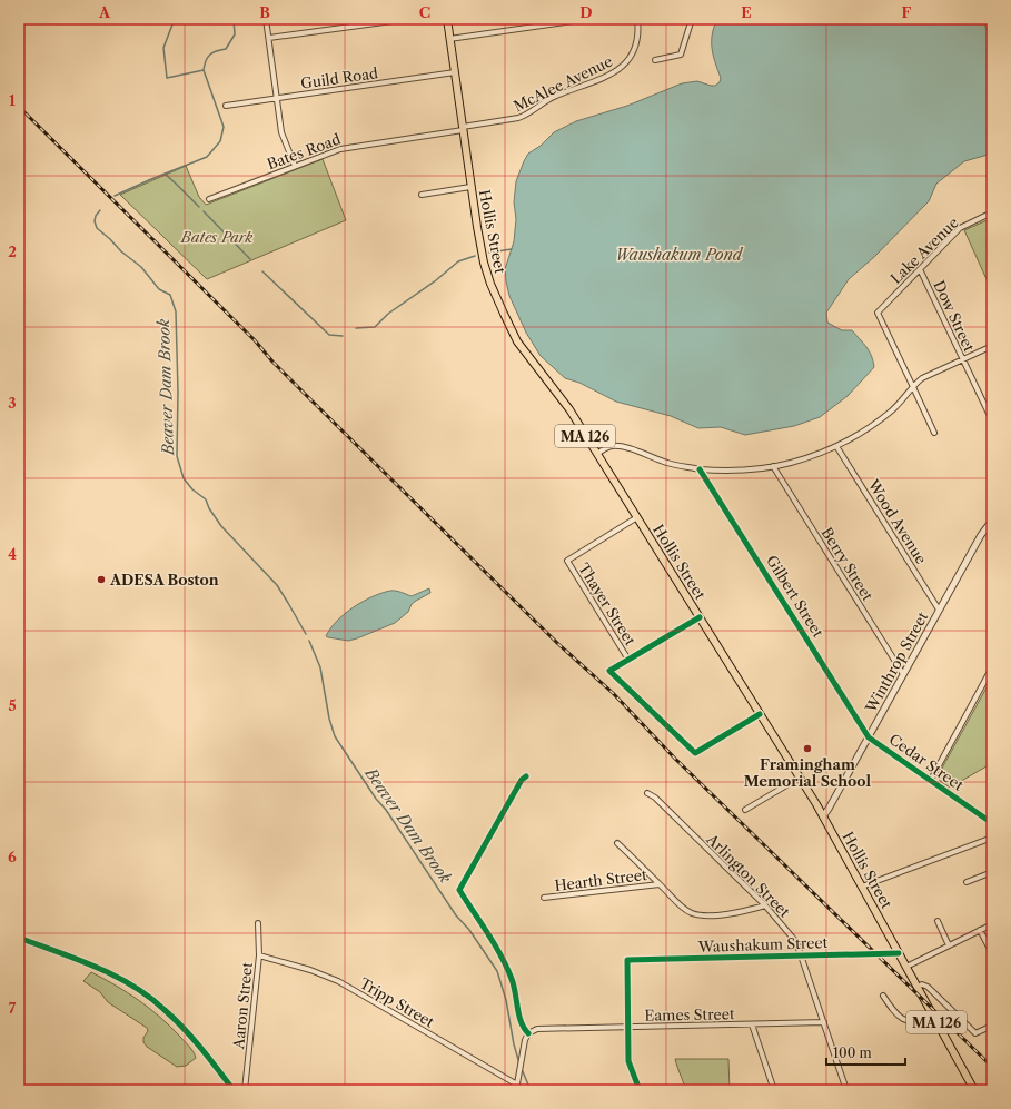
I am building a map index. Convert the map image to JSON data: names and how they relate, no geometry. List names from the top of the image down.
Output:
{
  "streets": {
    "main road": ["Hollis Street", "MA 126"],
    "street": [
      "Guild Road",
      "McAlee Avenue",
      "Bates Road",
      "Lake Avenue",
      "Dow Street",
      "Wood Avenue",
      "Berry Street",
      "Gilbert Street",
      "Thayer Street",
      "Winthrop Street",
      "Cedar Street",
      "Arlington Street",
      "Hearth Street",
      "Waushakum Street",
      "Tripp Street",
      "Aaron Street",
      "Eames Street"
    ]
  },
  "crossings": [
    ["Guild Road", "Hollis Street"],
    ["McAlee Avenue", "Bates Road"],
    ["McAlee Avenue", "Hollis Street"],
    ["Bates Road", "Hollis Street"],
    ["Hollis Street", "Thayer Street"],
    ["Hollis Street", "Winthrop Street"],
    ["Hollis Street", "Waushakum Street"],
    ["Lake Avenue", "Dow Street"],
    ["Wood Avenue", "Winthrop Street"],
    ["Berry Street", "Winthrop Street"],
    ["Gilbert Street", "Winthrop Street"],
    ["Gilbert Street", "Cedar Street"],
    ["Winthrop Street", "Cedar Street"],
    ["Arlington Street", "Waushakum Street"],
    ["Arlington Street", "Eames Street"],
    ["Waushakum Street", "Eames Street"],
    ["Tripp Street", "Aaron Street"]
  ],
  "water": ["Waushakum Pond", "Beaver Dam Brook"],
  "parks": ["Bates Park"],
  "places": ["ADESA Boston", "Framingham Memorial School"],
  "scale_bar": "100 m",
  "grid": {
    "columns": [
      "A",
      "B",
      "C",
      "D",
      "E",
      "F"
    ],
    "rows": [
      "1",
      "2",
      "3",
      "4",
      "5",
      "6",
      "7"
    ]
  }
}
